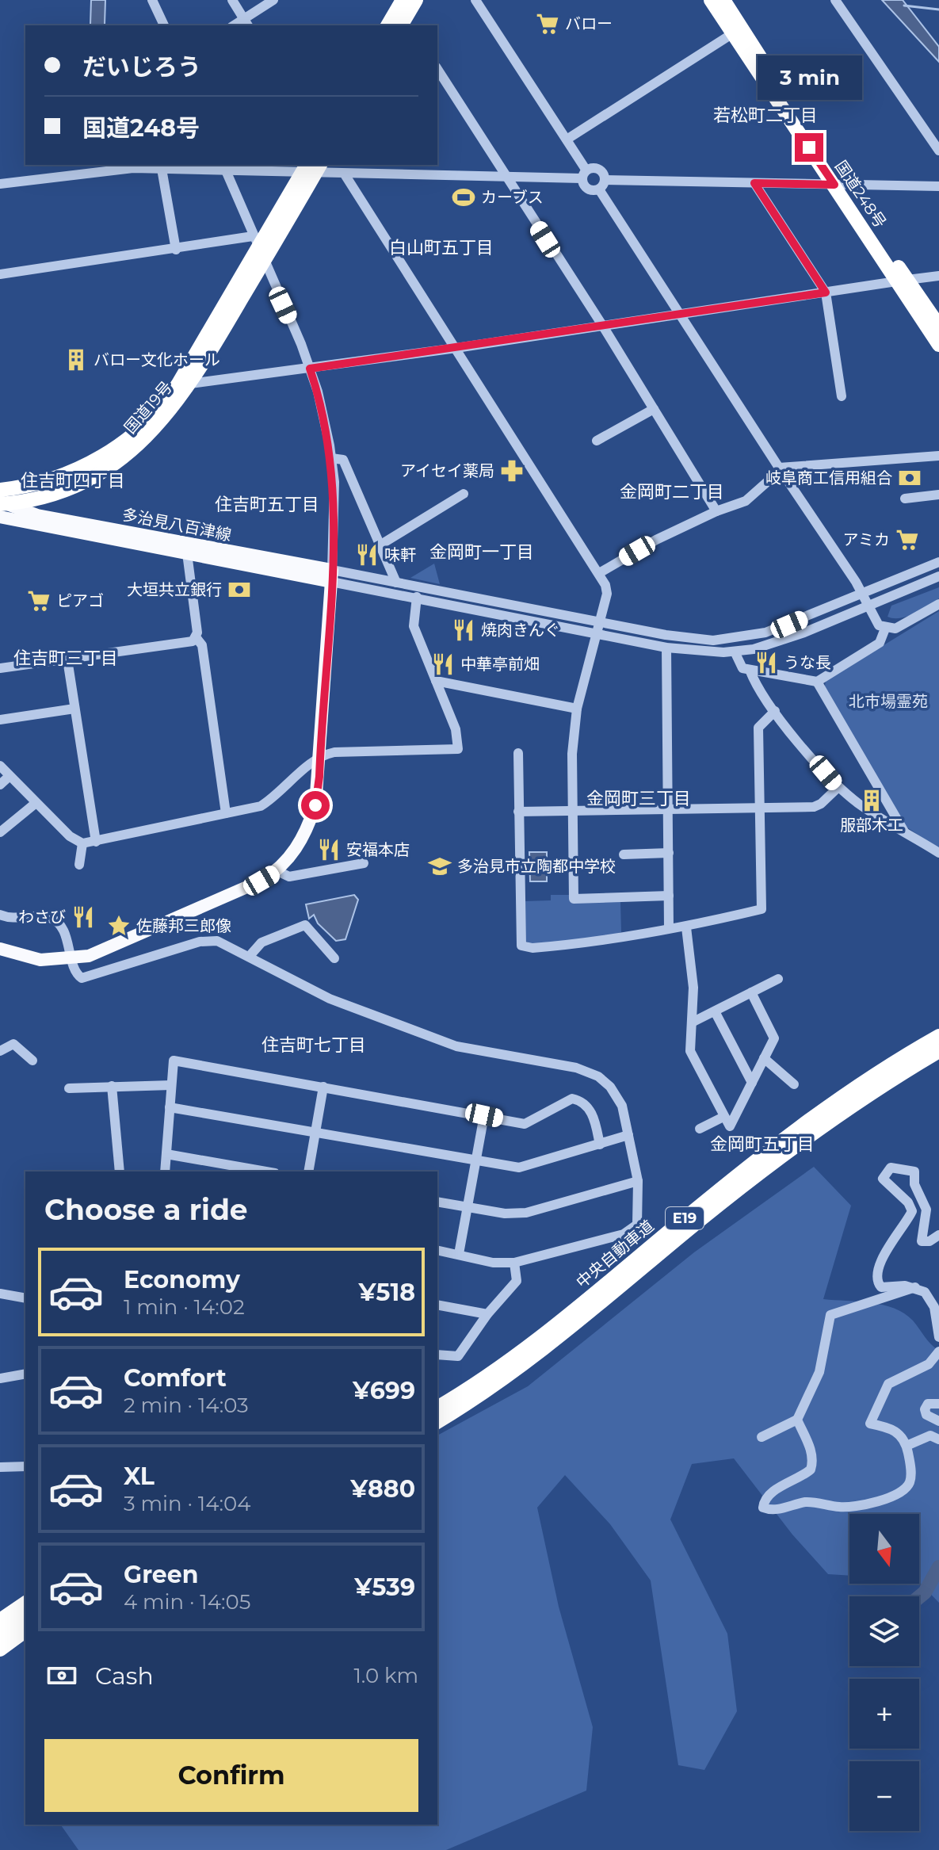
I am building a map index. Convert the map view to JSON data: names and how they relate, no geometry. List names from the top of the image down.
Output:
{
  "streets": {
    "highway": [
      "国道248号",
      "国道19号",
      "E19",
      "中央自動車道"
    ],
    "main road": ["多治見八百津線"]
  },
  "crossings": [
    ["国道19号", "多治見八百津線"]
  ],
  "districts": [
    "若松町二丁目",
    "白山町五丁目",
    "住吉町四丁目",
    "金岡町二丁目",
    "住吉町五丁目",
    "金岡町一丁目",
    "住吉町三丁目",
    "金岡町三丁目",
    "住吉町七丁目",
    "金岡町五丁目"
  ],
  "parks": ["北市場霊苑"],
  "places": {
    "supermarket": ["バロー", "アミカ", "ピアゴ"],
    "sports": ["カーブス"],
    "building": ["バロー文化ホール", "服部木工"],
    "pharmacy": ["アイセイ薬局"],
    "bank": ["岐阜商工信用組合", "大垣共立銀行"],
    "restaurant": [
      "味軒",
      "焼肉きんぐ",
      "うな長",
      "中華亭前畑",
      "安福本店",
      "わさび"
    ],
    "school or university": ["多治見市立陶都中学校"],
    "place": ["佐藤邦三郎像"]
  },
  "north": "bottom",
  "page": {
    "banner": ["だいじろう", "国道248号"],
    "bubble": "3 min",
    "heading": "Choose a ride",
    "list": [
      {
        "name": "Economy",
        "note": "1 min · 14:02",
        "value": "¥518"
      },
      {
        "name": "Comfort",
        "note": "2 min · 14:03",
        "value": "¥699"
      },
      {
        "name": "XL",
        "note": "3 min · 14:04",
        "value": "¥880"
      },
      {
        "name": "Green",
        "note": "4 min · 14:05",
        "value": "¥539"
      }
    ],
    "map_buttons": ["+", "−"],
    "pay": ["Cash", "1.0 km"],
    "buttons": "Confirm"
  }
}
